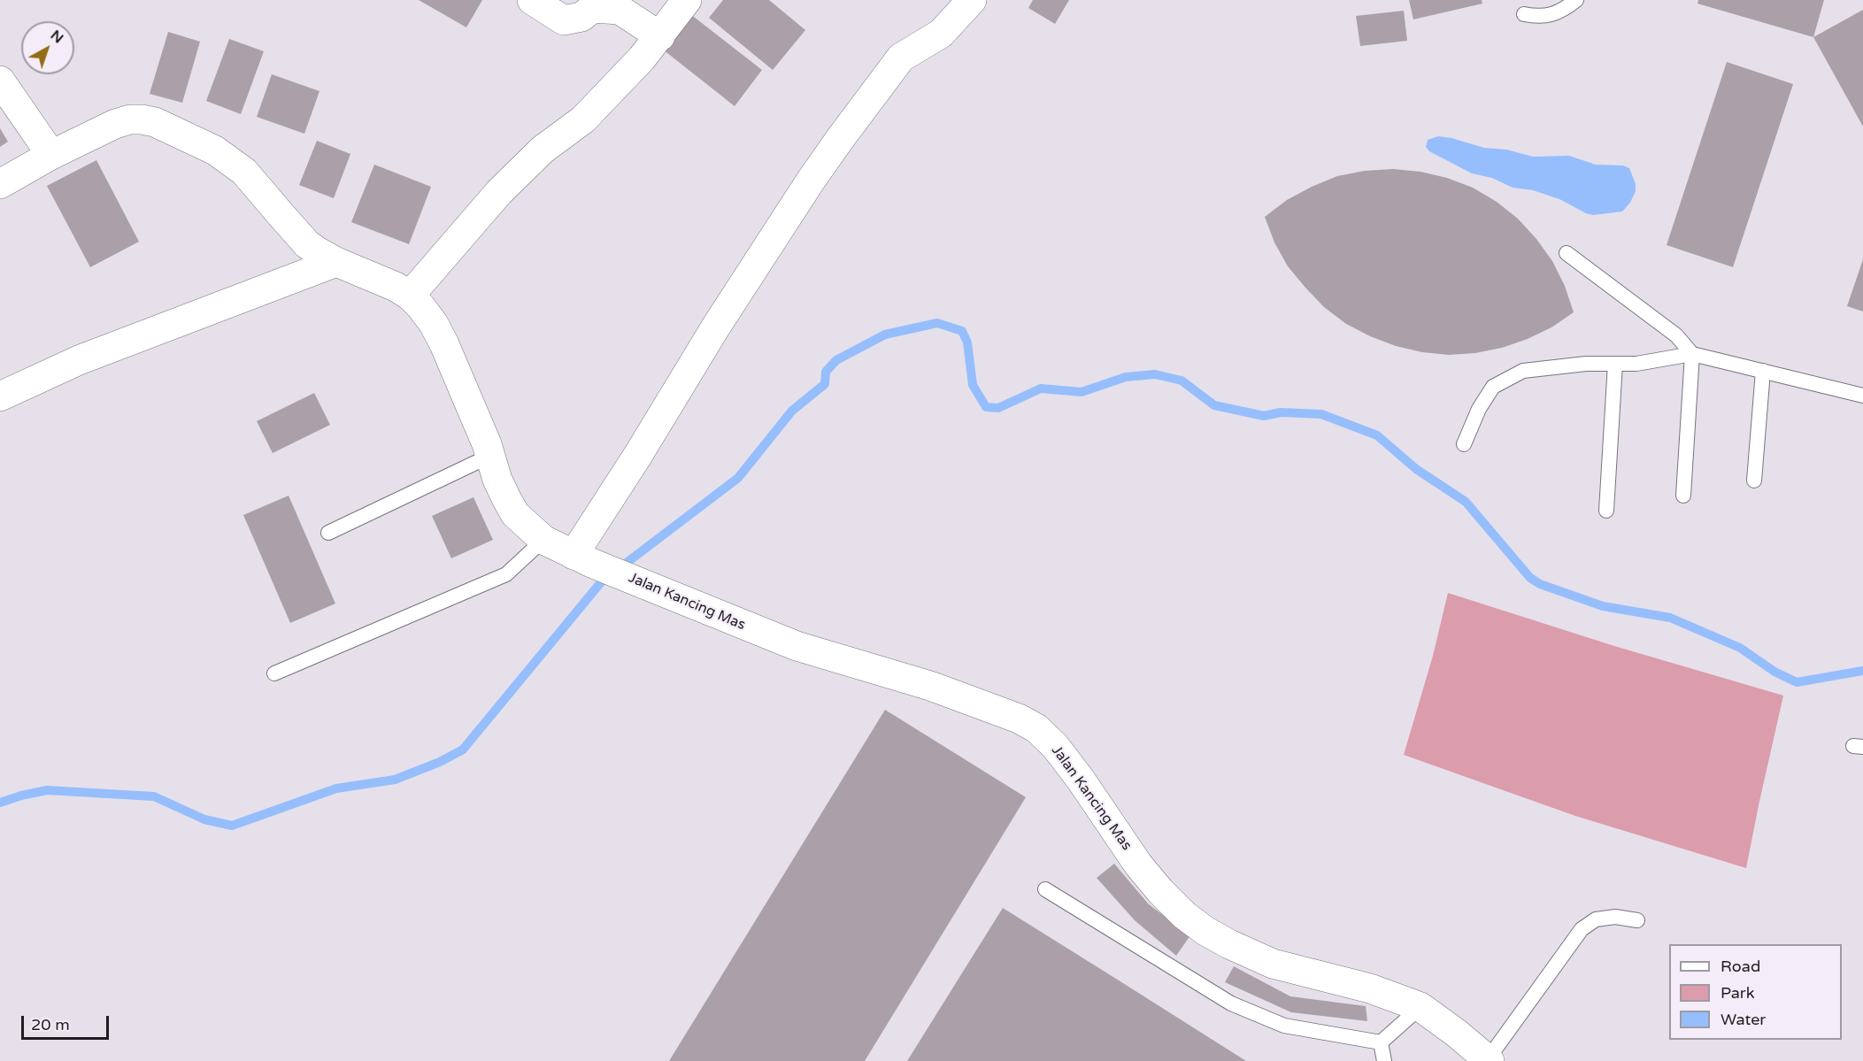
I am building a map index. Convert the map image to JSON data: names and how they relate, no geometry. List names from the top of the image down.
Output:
{
  "streets": {
    "street": ["Jalan Kancing Mas"]
  },
  "legend": ["Road", "Park", "Water"],
  "scale_bar": "20 m",
  "north": "top right"
}
